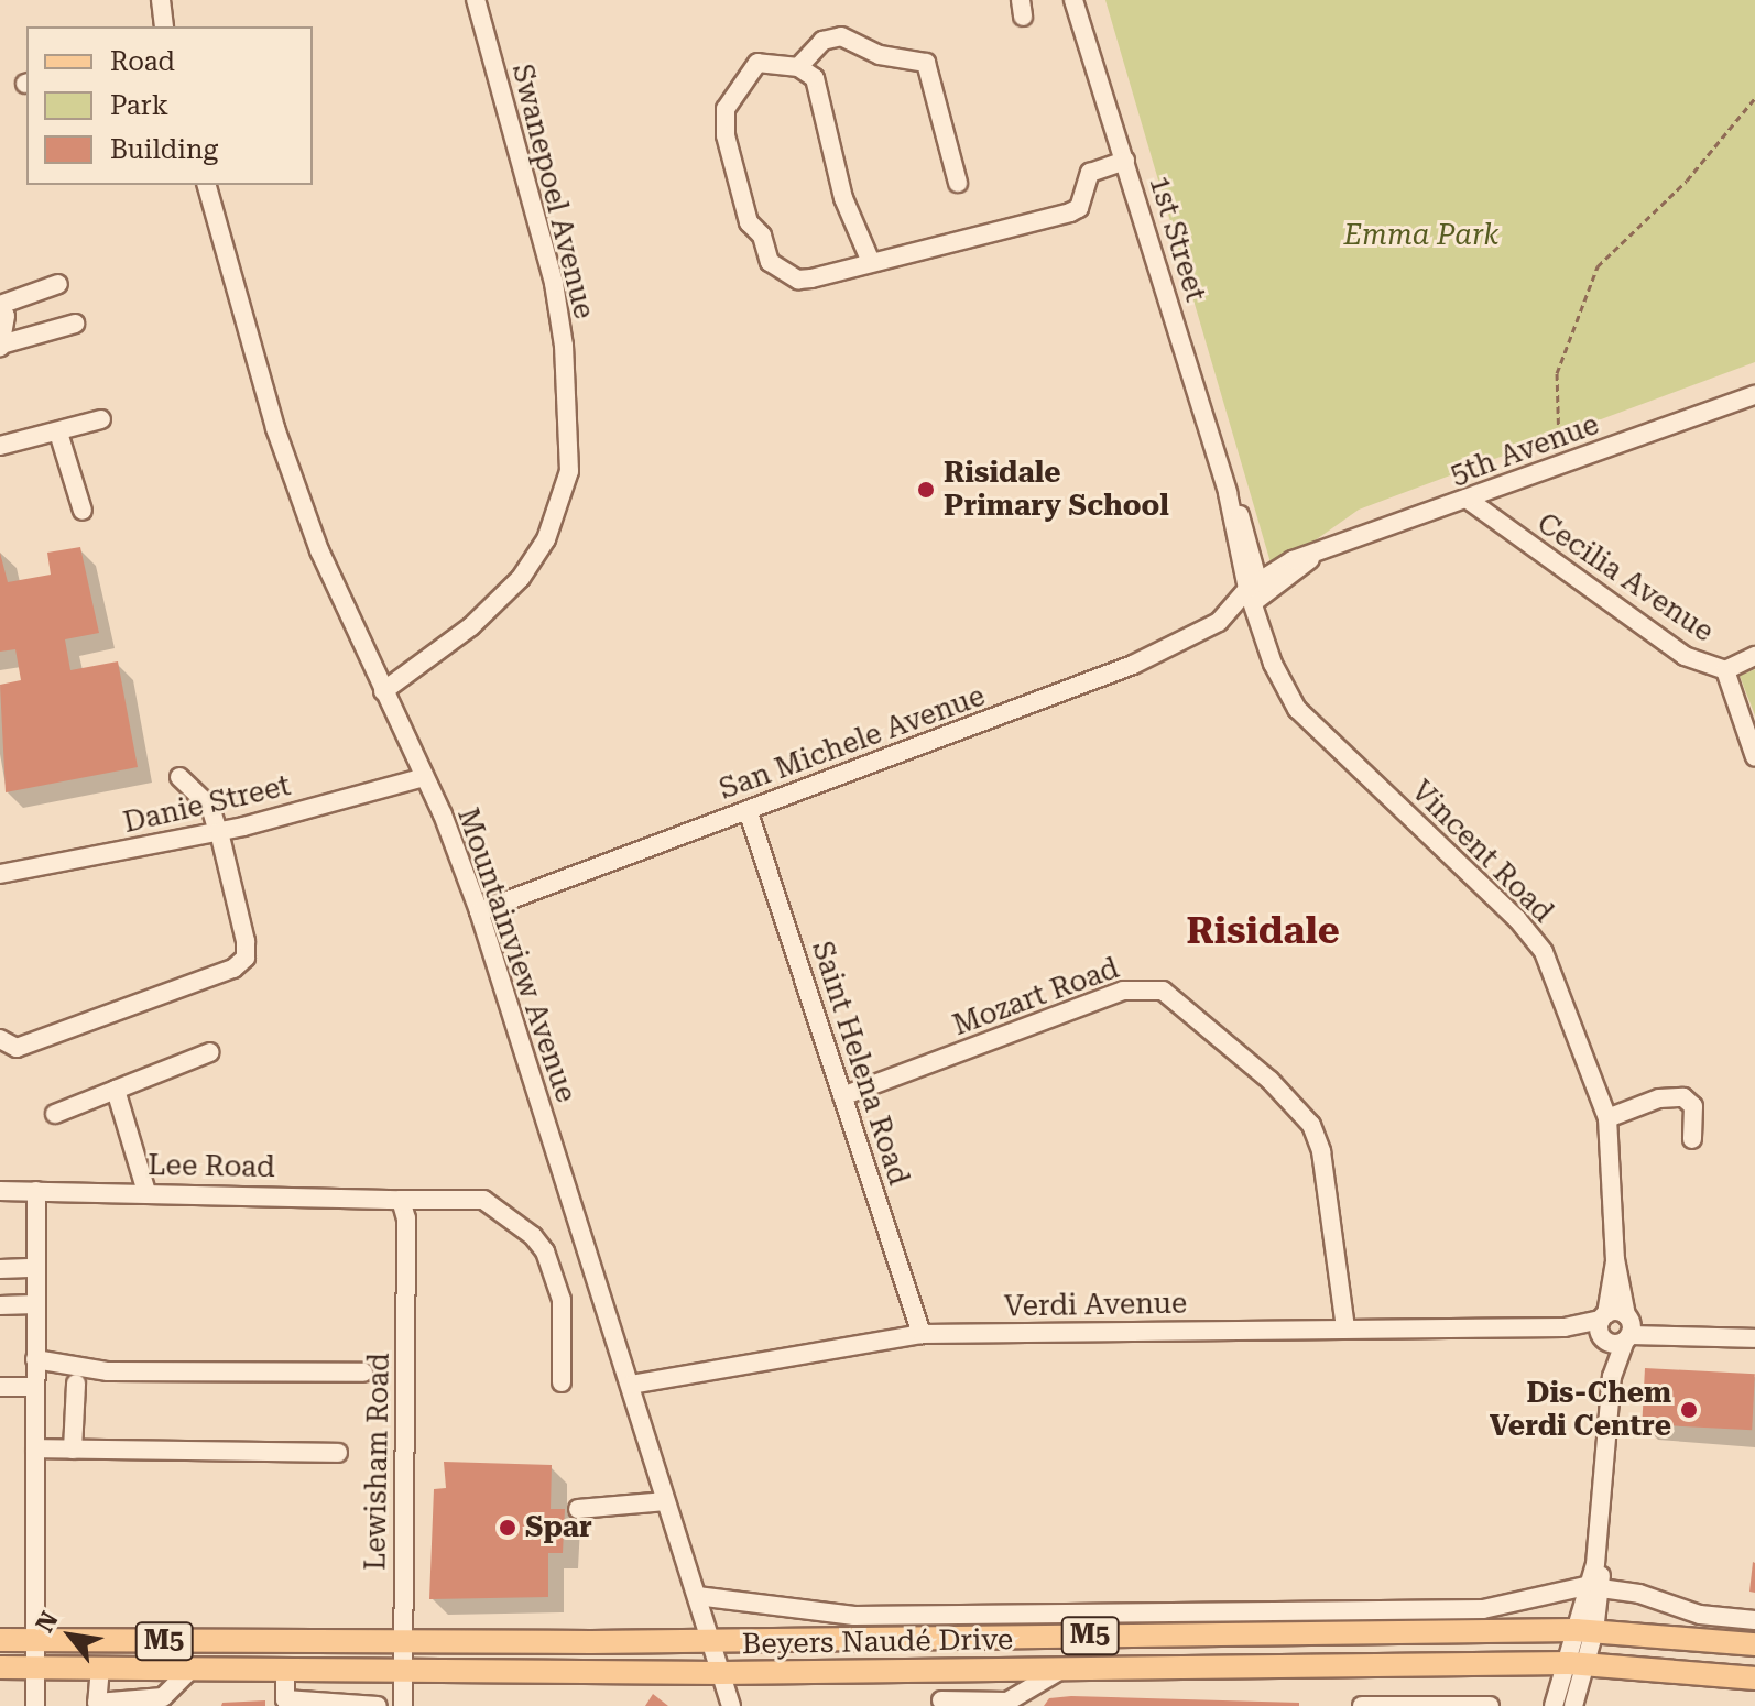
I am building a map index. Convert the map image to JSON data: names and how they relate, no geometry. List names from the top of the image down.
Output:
{
  "streets": {
    "main road": ["M5", "Beyers Naudé Drive"],
    "street": [
      "Swanepoel Avenue",
      "1st Street",
      "5th Avenue",
      "Cecilia Avenue",
      "San Michele Avenue",
      "Danie Street",
      "Vincent Road",
      "Mountainview Avenue",
      "Mozart Road",
      "Saint Helena Road",
      "Lee Road",
      "Verdi Avenue",
      "Lewisham Road"
    ]
  },
  "crossings": [
    ["Swanepoel Avenue", "Mountainview Avenue"],
    ["1st Street", "San Michele Avenue"],
    ["1st Street", "Vincent Road"],
    ["5th Avenue", "Cecilia Avenue"],
    ["5th Avenue", "San Michele Avenue"],
    ["San Michele Avenue", "Vincent Road"],
    ["San Michele Avenue", "Mountainview Avenue"],
    ["San Michele Avenue", "Saint Helena Road"],
    ["Danie Street", "Mountainview Avenue"],
    ["Vincent Road", "Verdi Avenue"],
    ["Vincent Road", "Beyers Naudé Drive"],
    ["Mountainview Avenue", "Verdi Avenue"],
    ["Mountainview Avenue", "Beyers Naudé Drive"],
    ["Mozart Road", "Saint Helena Road"],
    ["Mozart Road", "Verdi Avenue"],
    ["Saint Helena Road", "Verdi Avenue"],
    ["Lee Road", "Lewisham Road"],
    ["Lewisham Road", "Beyers Naudé Drive"]
  ],
  "districts": ["Risidale"],
  "parks": ["Emma Park"],
  "places": ["Risidale Primary School", "Dis-Chem Verdi Centre", "Spar"],
  "legend": ["Road", "Park", "Building"],
  "north": "top left"
}
